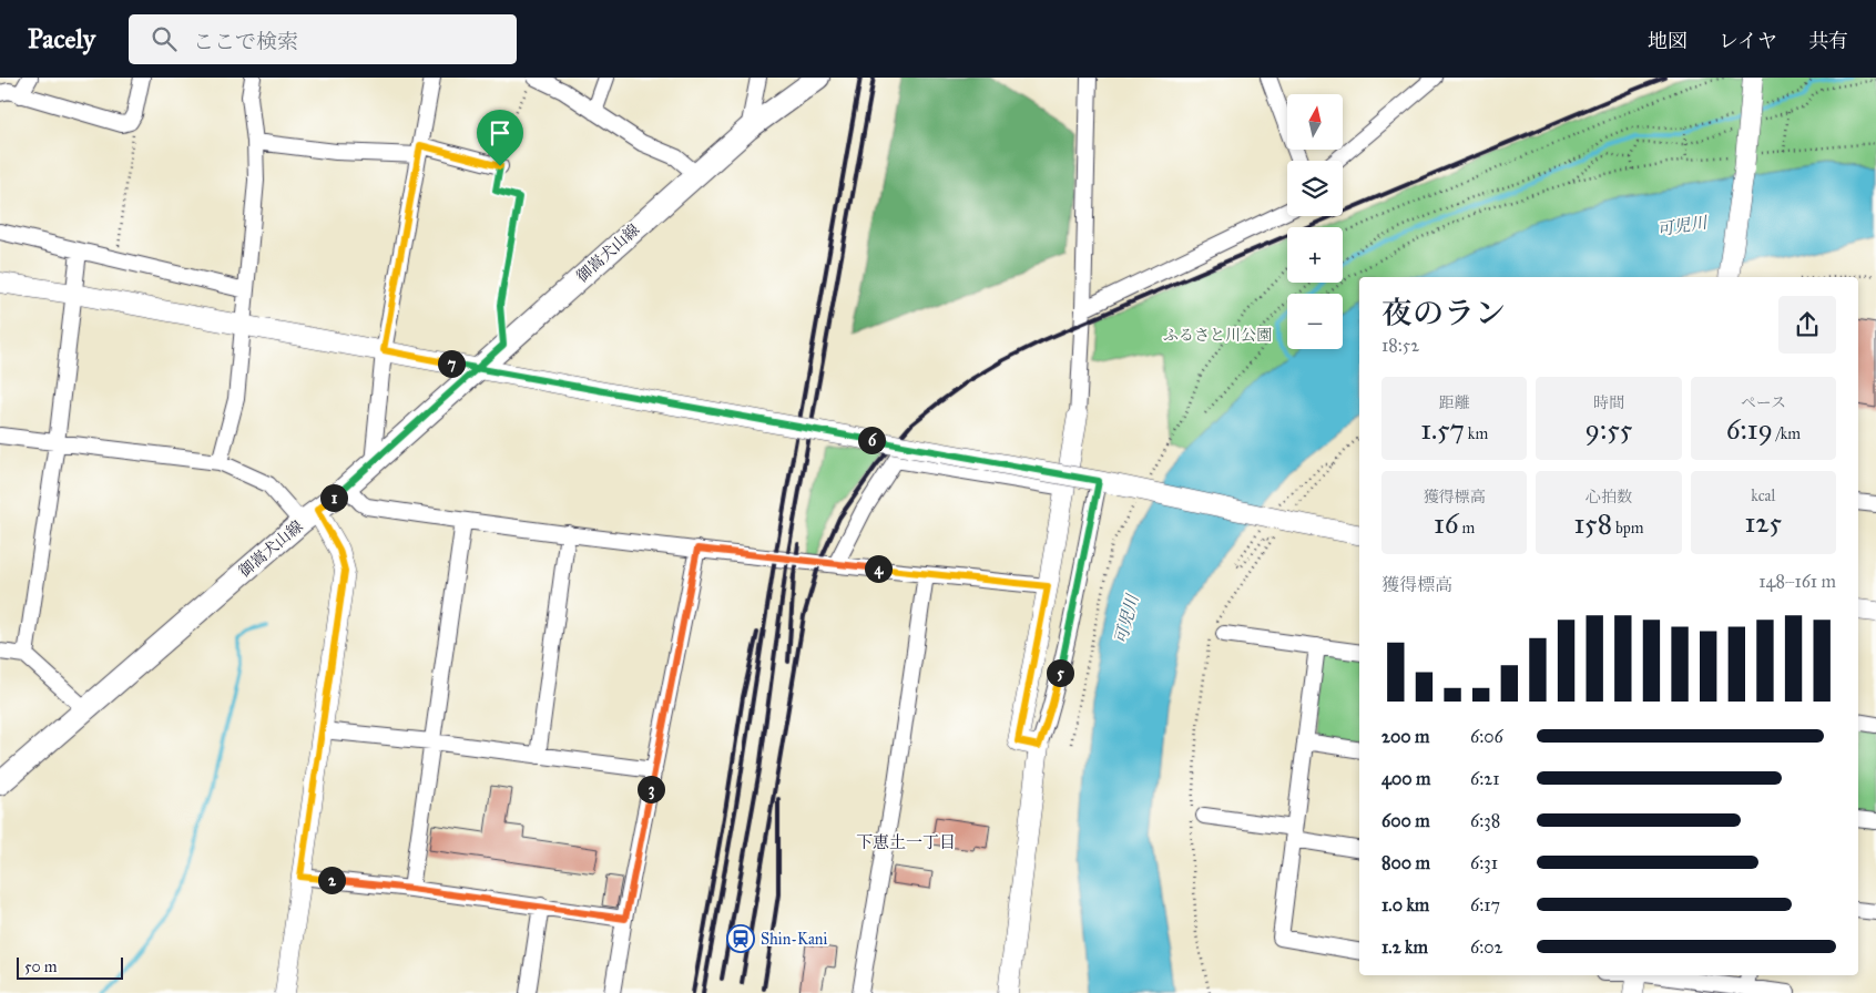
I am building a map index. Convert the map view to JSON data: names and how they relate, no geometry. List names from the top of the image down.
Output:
{
  "streets": {
    "main road": ["御嵩犬山線"]
  },
  "districts": ["下恵土一丁目"],
  "water": ["可児川"],
  "parks": ["ふるさと川公園"],
  "places": {
    "station": ["Shin-Kani"]
  },
  "scale_bar": "50 m",
  "north": "top",
  "page": {
    "header": "Pacely",
    "search": "ここで検索",
    "nav": ["地図", "レイヤ", "共有"],
    "map_buttons": ["+", "−"],
    "heading": ["夜のラン", "18:52"],
    "pins": [
      "7",
      "6",
      "1",
      "4",
      "5",
      "3",
      "2"
    ],
    "stats": [
      ["距離", "1.57 km"],
      ["時間", "9:55"],
      ["ペース", "6:19 /km"],
      ["獲得標高", "16 m"],
      ["心拍数", "158 bpm"],
      ["kcal", "125"]
    ],
    "chart": ["獲得標高", "148–161 m"],
    "list": [
      {
        "name": "200 m",
        "note": "6:06"
      },
      {
        "name": "400 m",
        "note": "6:21"
      },
      {
        "name": "600 m",
        "note": "6:38"
      },
      {
        "name": "800 m",
        "note": "6:31"
      },
      {
        "name": "1.0 km",
        "note": "6:17"
      },
      {
        "name": "1.2 km",
        "note": "6:02"
      }
    ],
    "scale": "50 m"
  }
}
